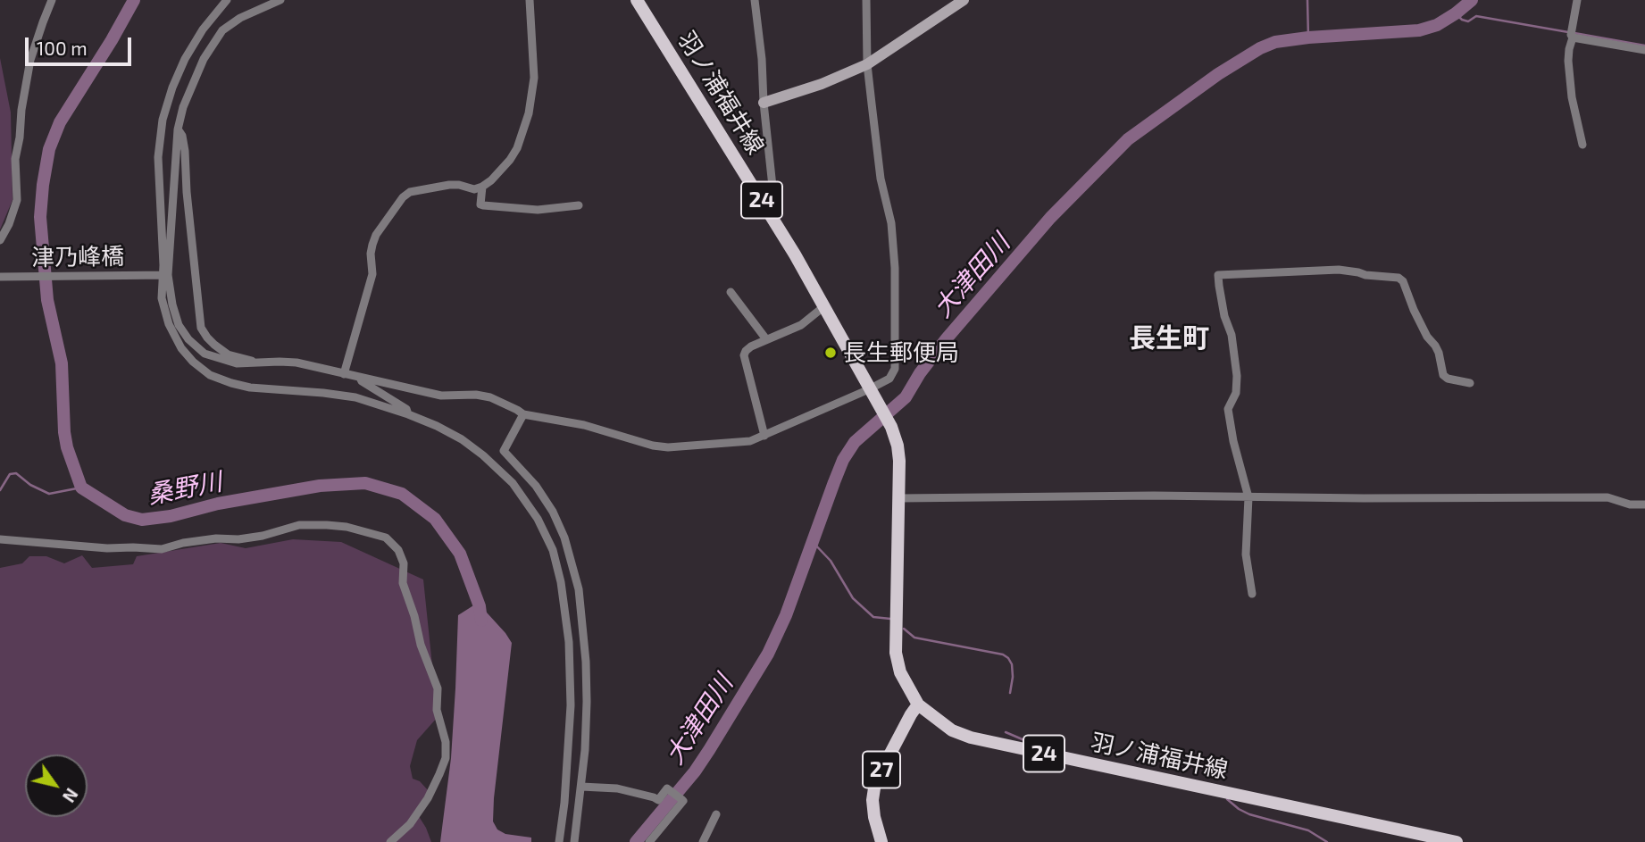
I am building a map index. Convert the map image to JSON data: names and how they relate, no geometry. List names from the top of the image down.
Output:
{
  "streets": {
    "main road": ["羽ノ浦福井線", "24", "27"],
    "street": ["津乃峰橋"]
  },
  "crossings": [
    ["羽ノ浦福井線", "27"]
  ],
  "districts": ["長生町"],
  "water": ["大津田川", "桑野川"],
  "places": ["長生郵便局"],
  "scale_bar": "100 m",
  "north": "bottom right"
}
